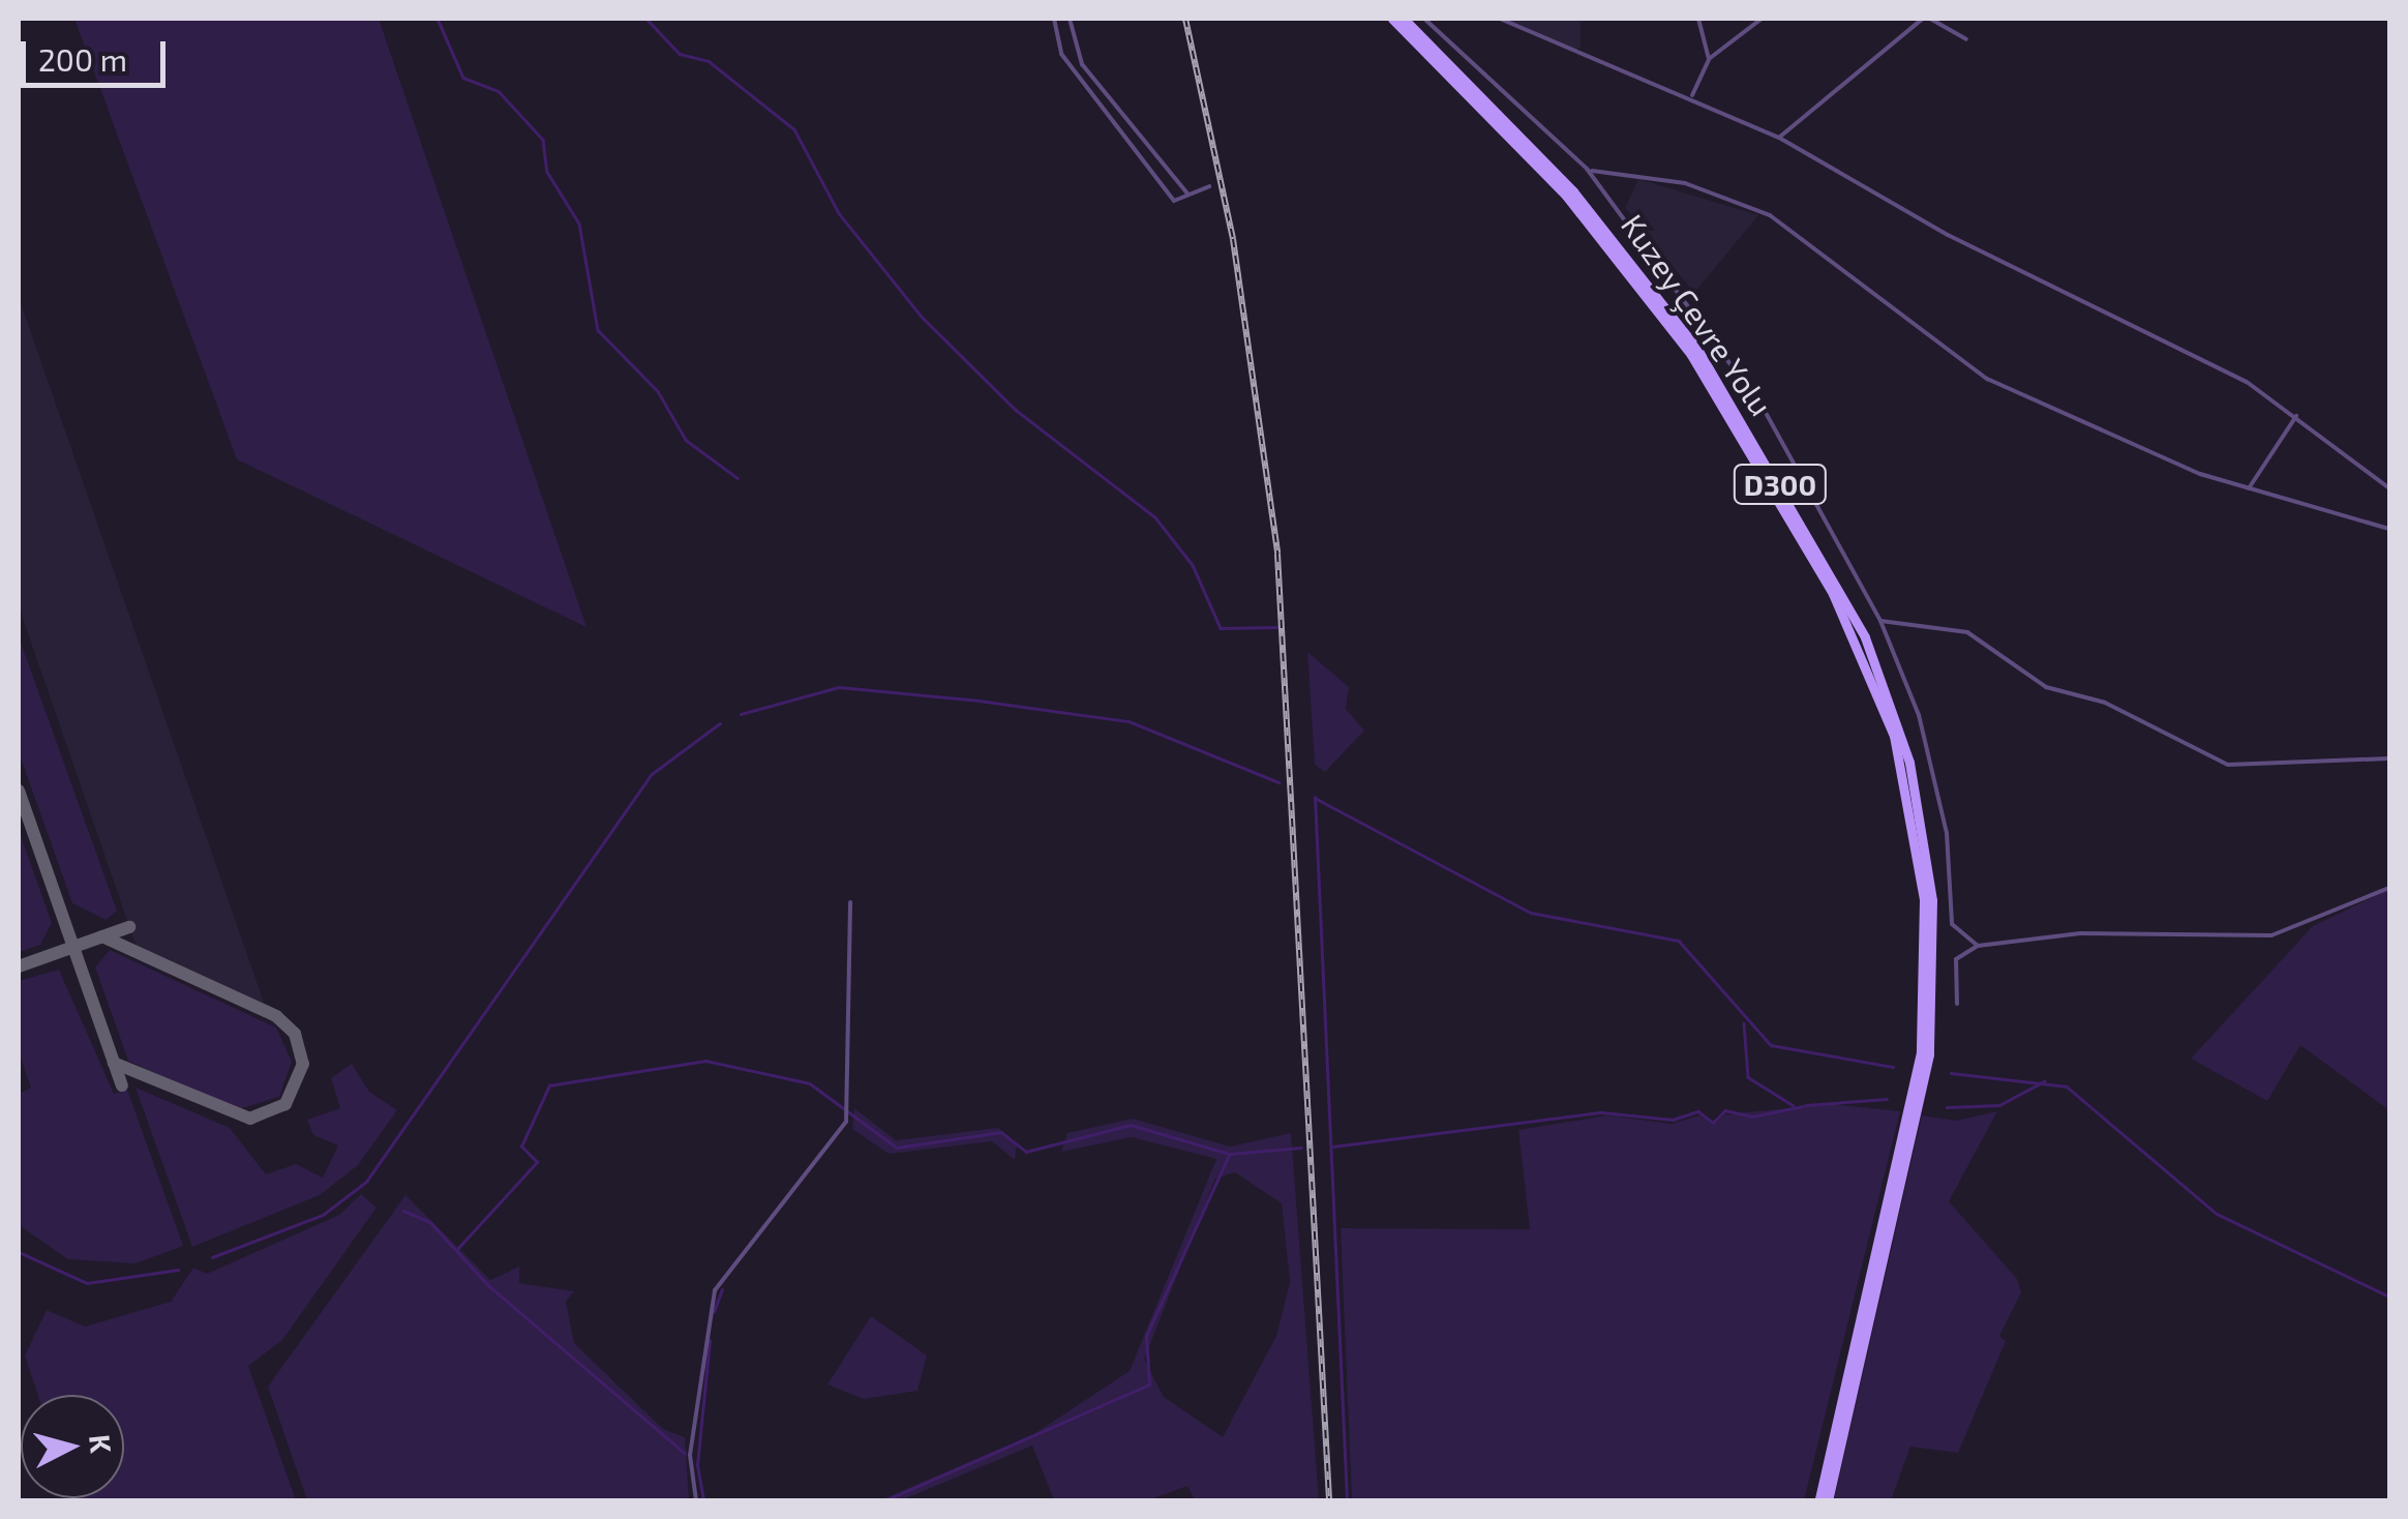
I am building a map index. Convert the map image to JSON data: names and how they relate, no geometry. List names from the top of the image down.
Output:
{
  "streets": {
    "highway": ["Kuzey Çevre Yolu", "D300"]
  },
  "crossings": [
    ["Kuzey Çevre Yolu", "D300"]
  ],
  "scale_bar": "200 m",
  "north": "right"
}
